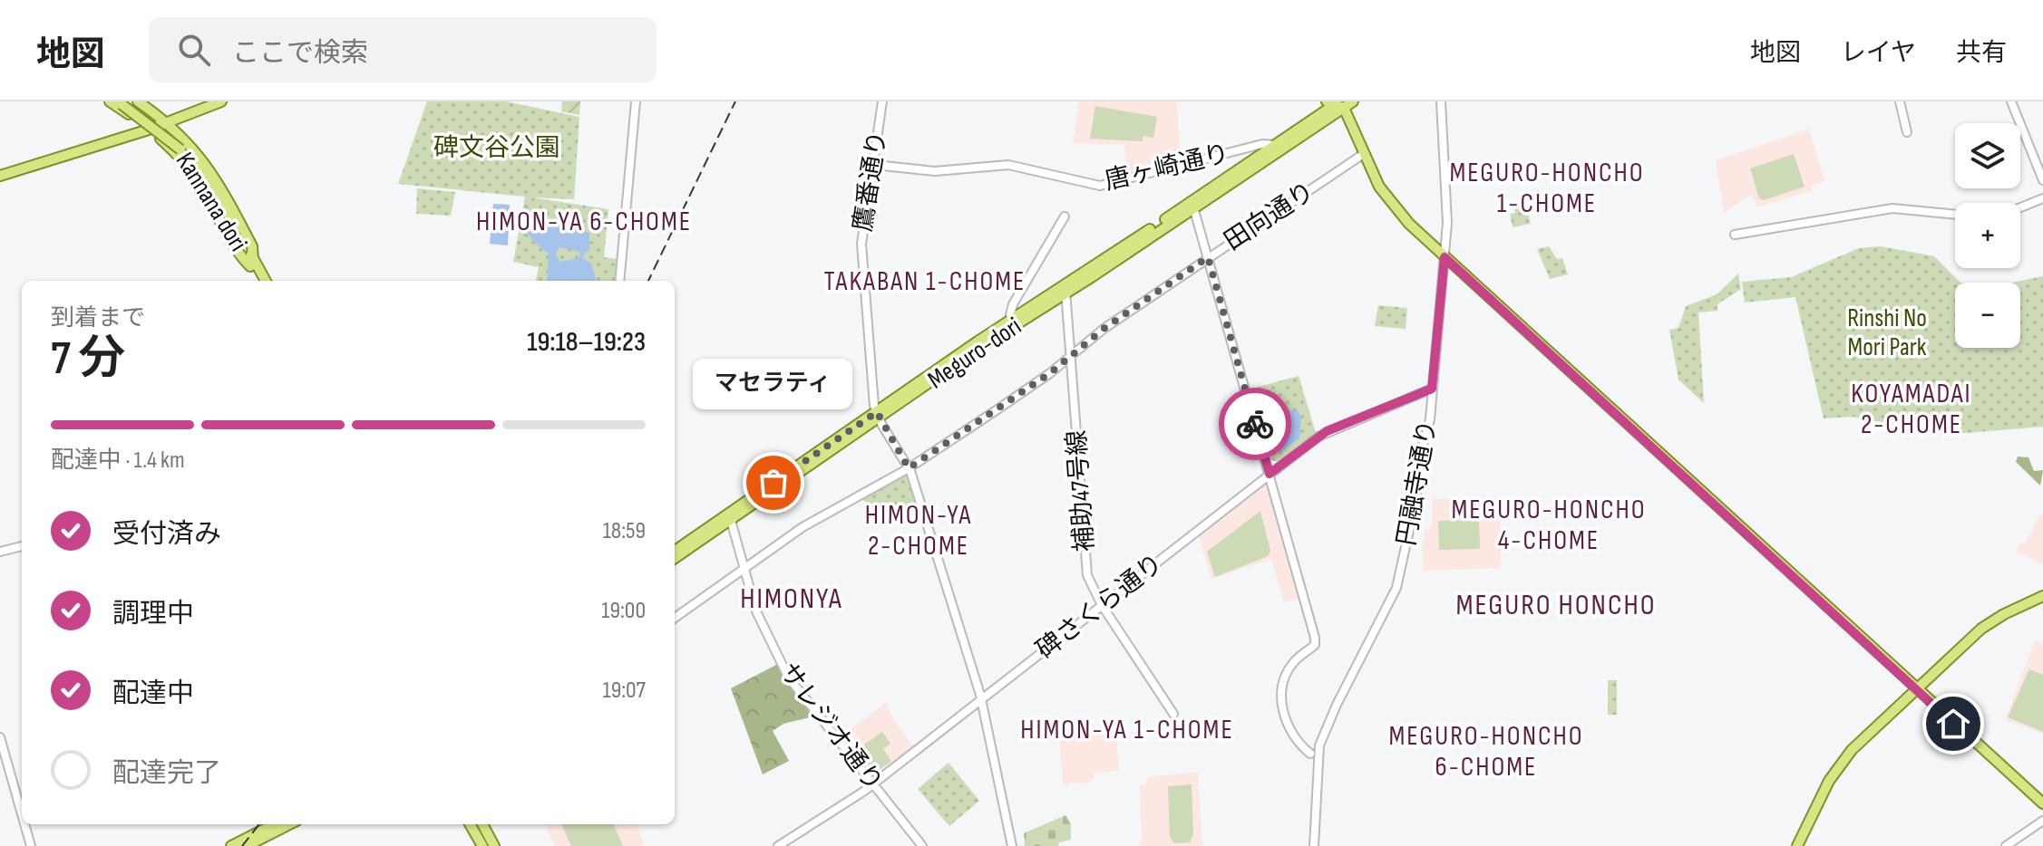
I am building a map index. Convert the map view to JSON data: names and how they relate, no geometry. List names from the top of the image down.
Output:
{
  "streets": {
    "main road": ["Kannana dori", "Meguro-dori"],
    "street": [
      "唐ヶ崎通り",
      "鷹番通り",
      "田向通り",
      "円融寺通り",
      "補助47号線",
      "碑さくら通り",
      "サレジオ通り"
    ]
  },
  "crossings": [
    ["唐ヶ崎通り", "鷹番通り"],
    ["唐ヶ崎通り", "Meguro-dori"],
    ["鷹番通り", "田向通り"],
    ["鷹番通り", "Meguro-dori"],
    ["鷹番通り", "碑さくら通り"],
    ["田向通り", "補助47号線"],
    ["田向通り", "サレジオ通り"],
    ["Meguro-dori", "補助47号線"],
    ["Meguro-dori", "サレジオ通り"],
    ["円融寺通り", "碑さくら通り"],
    ["補助47号線", "碑さくら通り"],
    ["碑さくら通り", "サレジオ通り"]
  ],
  "districts": [
    "MEGURO-HONCHO 1-CHOME",
    "HIMON-YA 6-CHOME",
    "TAKABAN 1-CHOME",
    "KOYAMADAI 2-CHOME",
    "MEGURO-HONCHO 4-CHOME",
    "HIMON-YA 2-CHOME",
    "HIMONYA",
    "MEGURO HONCHO",
    "HIMON-YA 1-CHOME",
    "MEGURO-HONCHO 6-CHOME"
  ],
  "parks": ["碑文谷公園", "Rinshi No Mori Park"],
  "places": ["マセラティ"],
  "page": {
    "header": "地図",
    "search": "ここで検索",
    "nav": ["地図", "レイヤ", "共有"],
    "map_buttons": ["+", "−"],
    "heading": ["7 分", "到着まで", "19:18–19:23"],
    "bubble": "マセラティ",
    "bar": "配達中 · 1.4 km",
    "list": [
      ["受付済み", "18:59"],
      ["調理中", "19:00"],
      ["配達中", "19:07"],
      "配達完了"
    ]
  }
}
